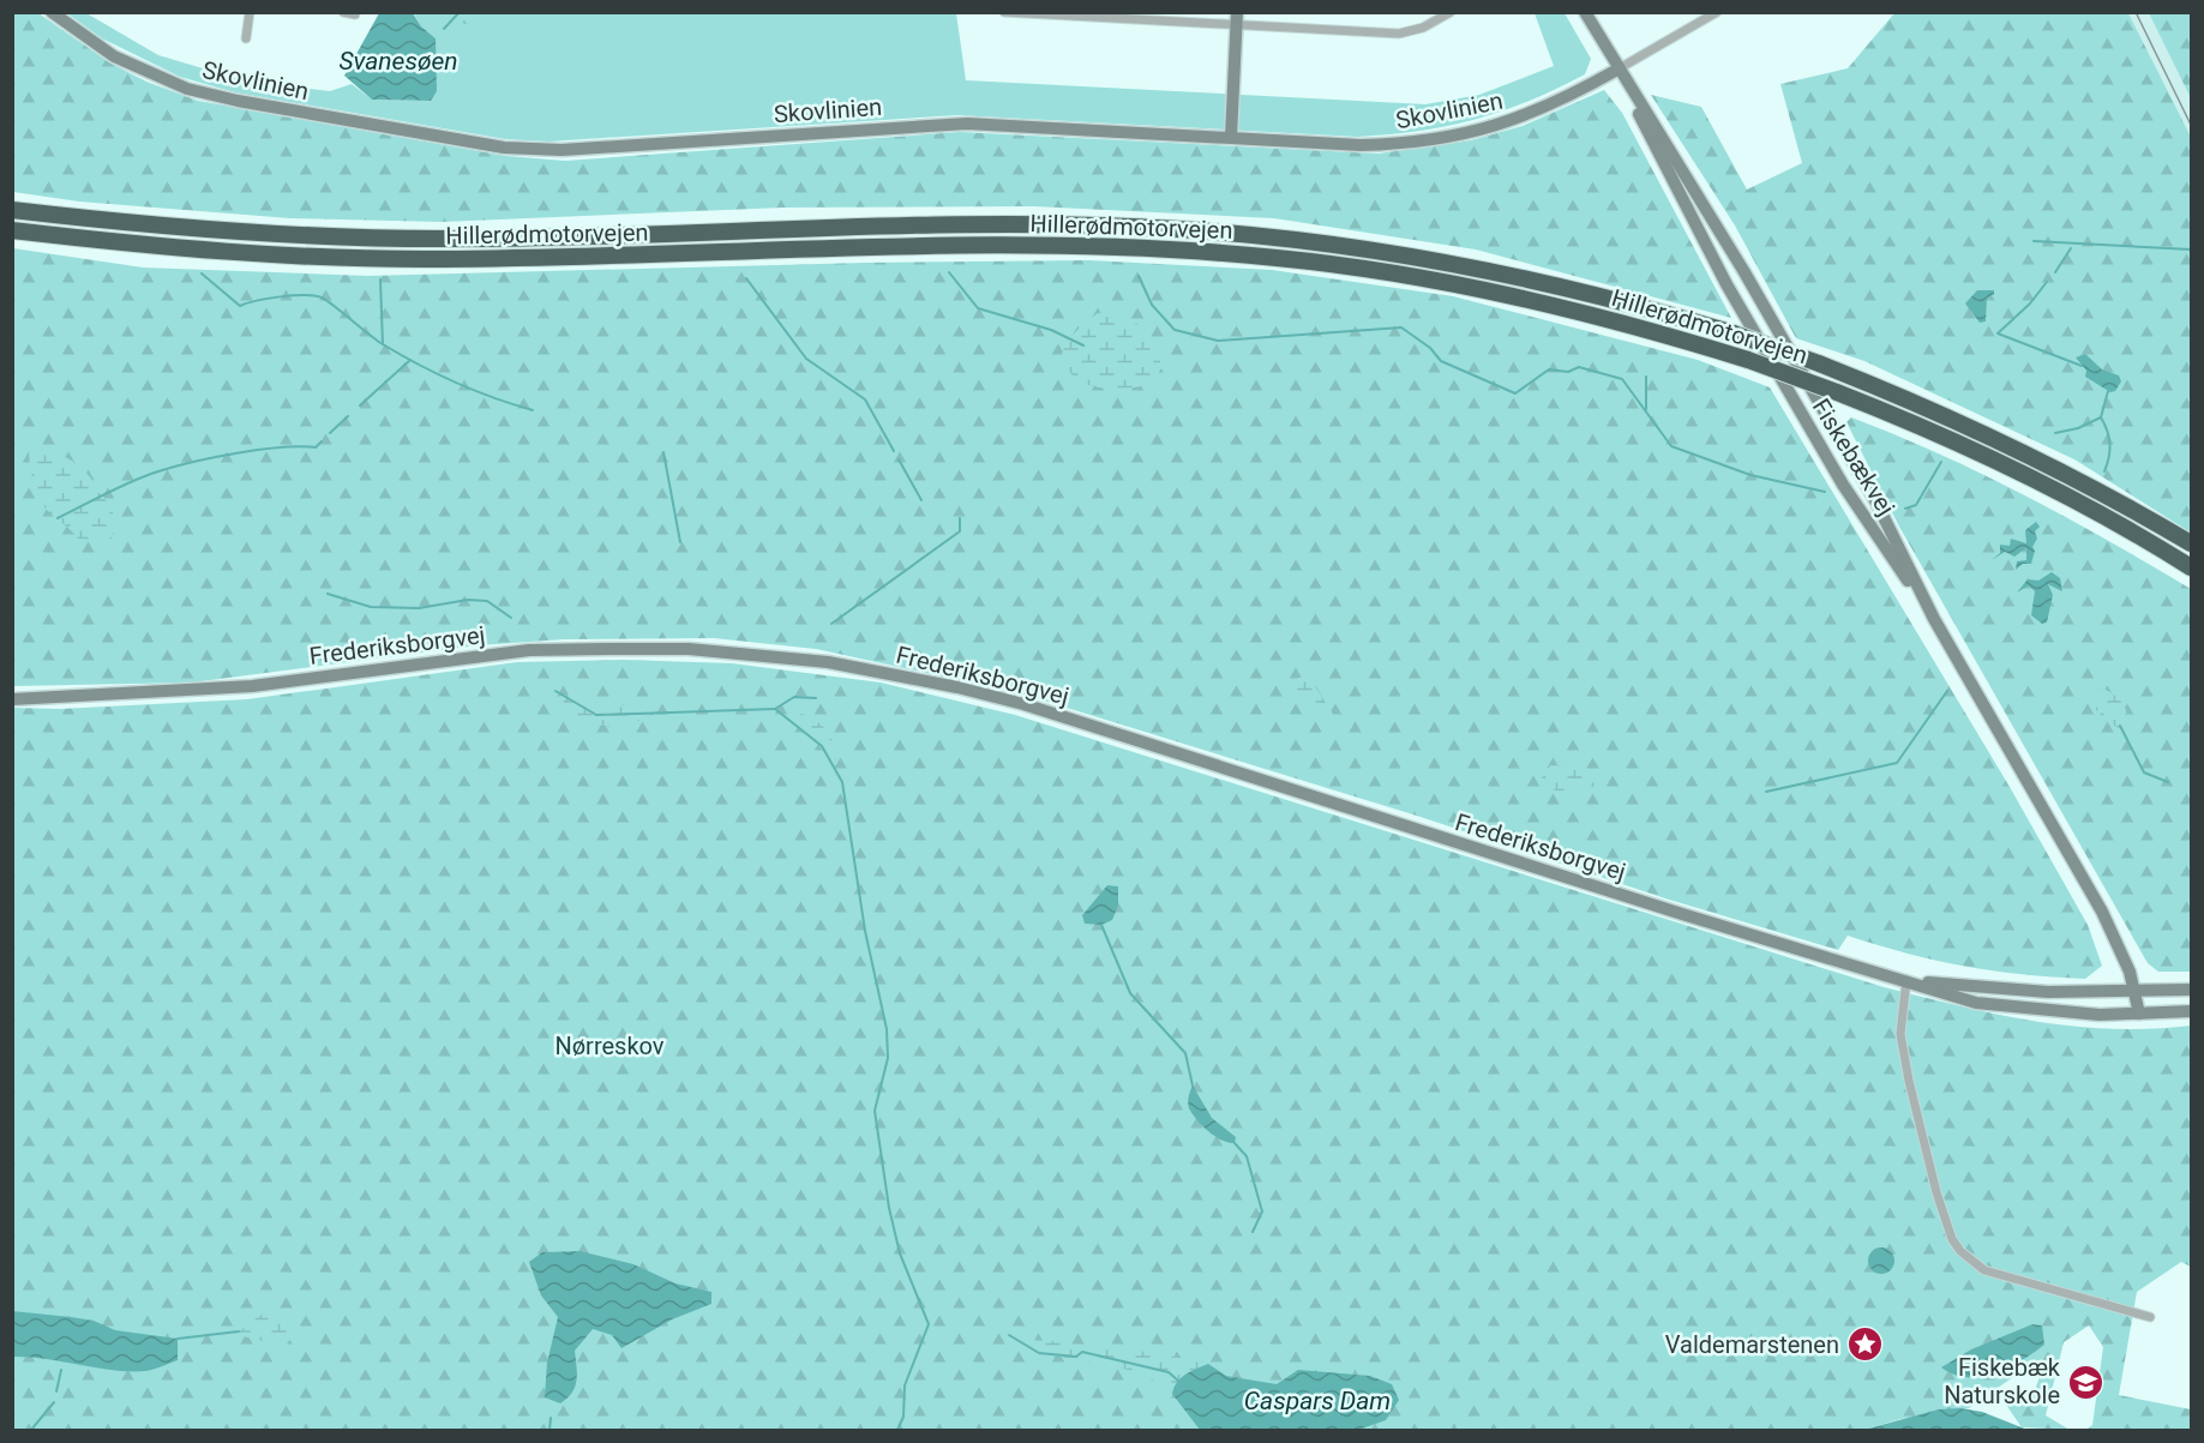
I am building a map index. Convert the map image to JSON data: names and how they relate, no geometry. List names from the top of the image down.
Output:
{
  "streets": {
    "highway": ["Hillerødmotorvejen"],
    "street": ["Skovlinien", "Fiskebækvej", "Frederiksborgvej"]
  },
  "crossings": [
    ["Skovlinien", "Fiskebækvej"],
    ["Fiskebækvej", "Frederiksborgvej"]
  ],
  "water": ["Svanesøen", "Caspars Dam"],
  "parks": ["Nørreskov"],
  "places": {
    "place": ["Valdemarstenen"],
    "school or university": ["Fiskebæk Naturskole"]
  }
}
